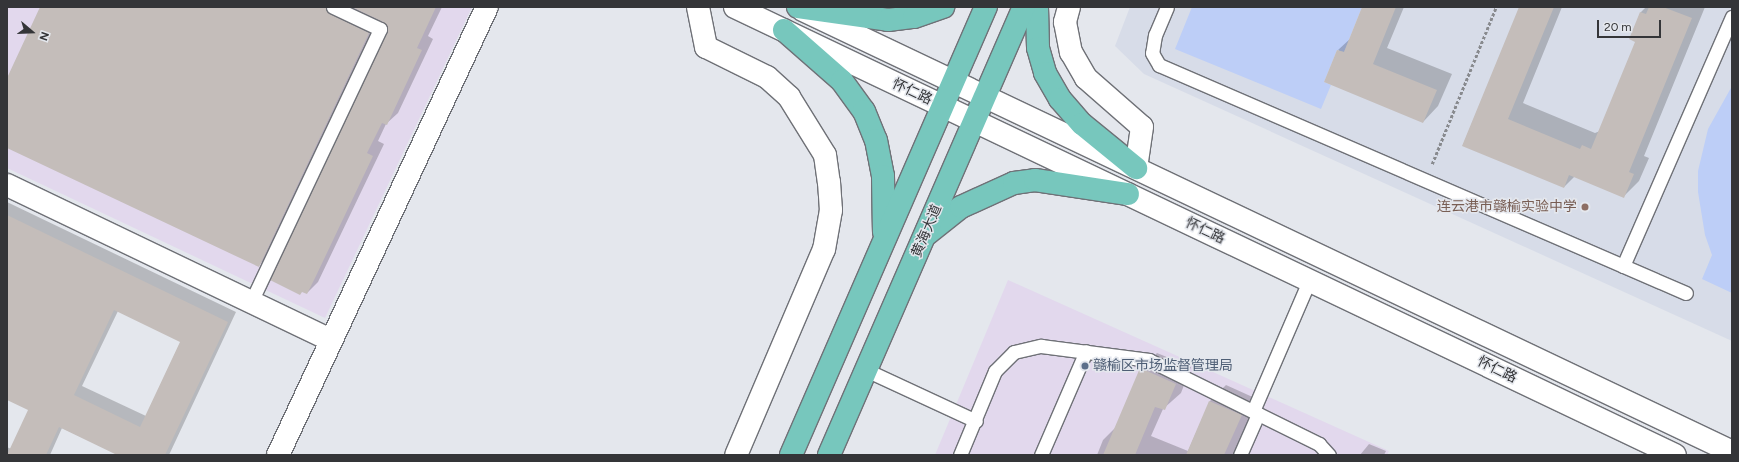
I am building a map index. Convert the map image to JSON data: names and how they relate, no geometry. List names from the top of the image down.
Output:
{
  "streets": {
    "main road": ["怀仁路", "黄海大道"]
  },
  "crossings": [
    ["怀仁路", "黄海大道"]
  ],
  "places": ["连云港市赣榆实验中学", "赣榆区市场监督管理局"],
  "scale_bar": "20 m",
  "north": "right"
}
